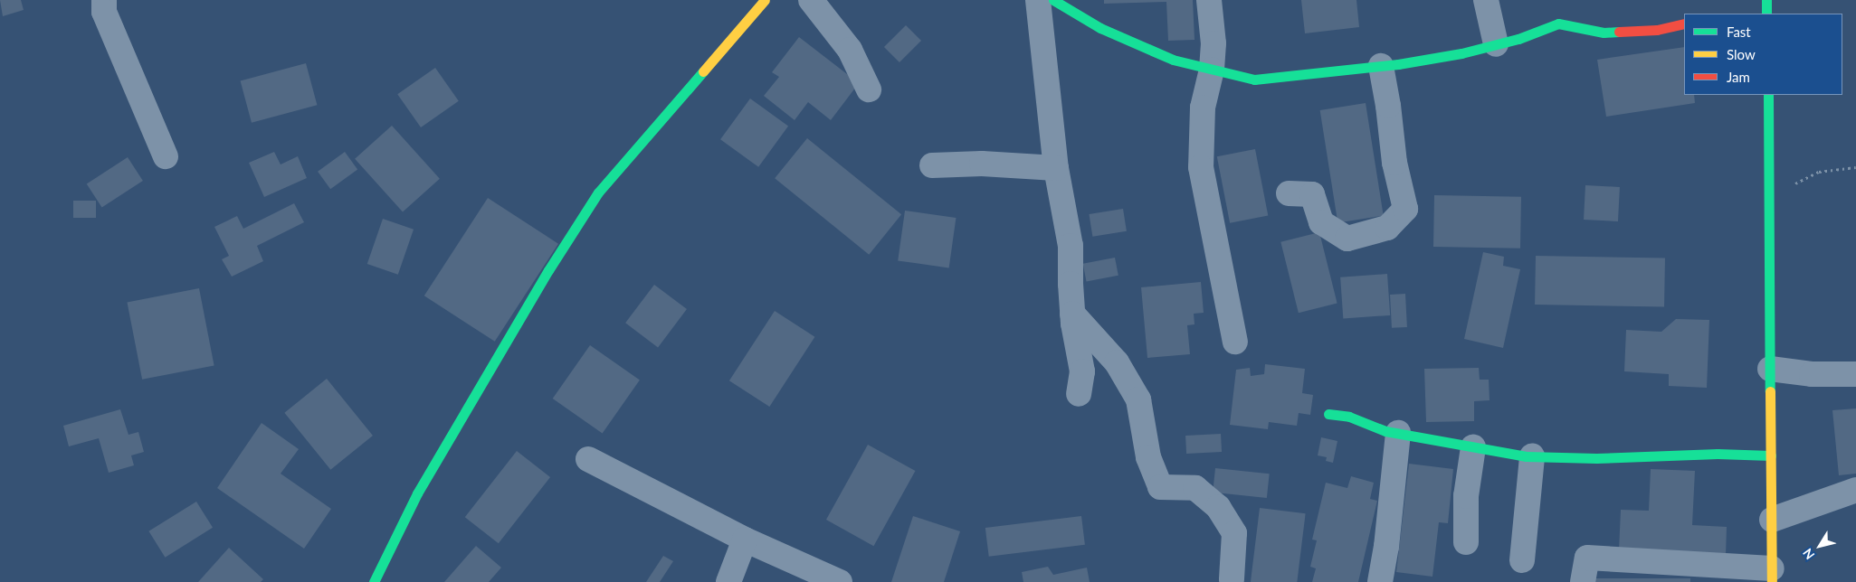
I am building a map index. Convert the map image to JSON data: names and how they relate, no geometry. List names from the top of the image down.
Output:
{
  "legend": ["Fast", "Slow", "Jam"],
  "north": "bottom left"
}
